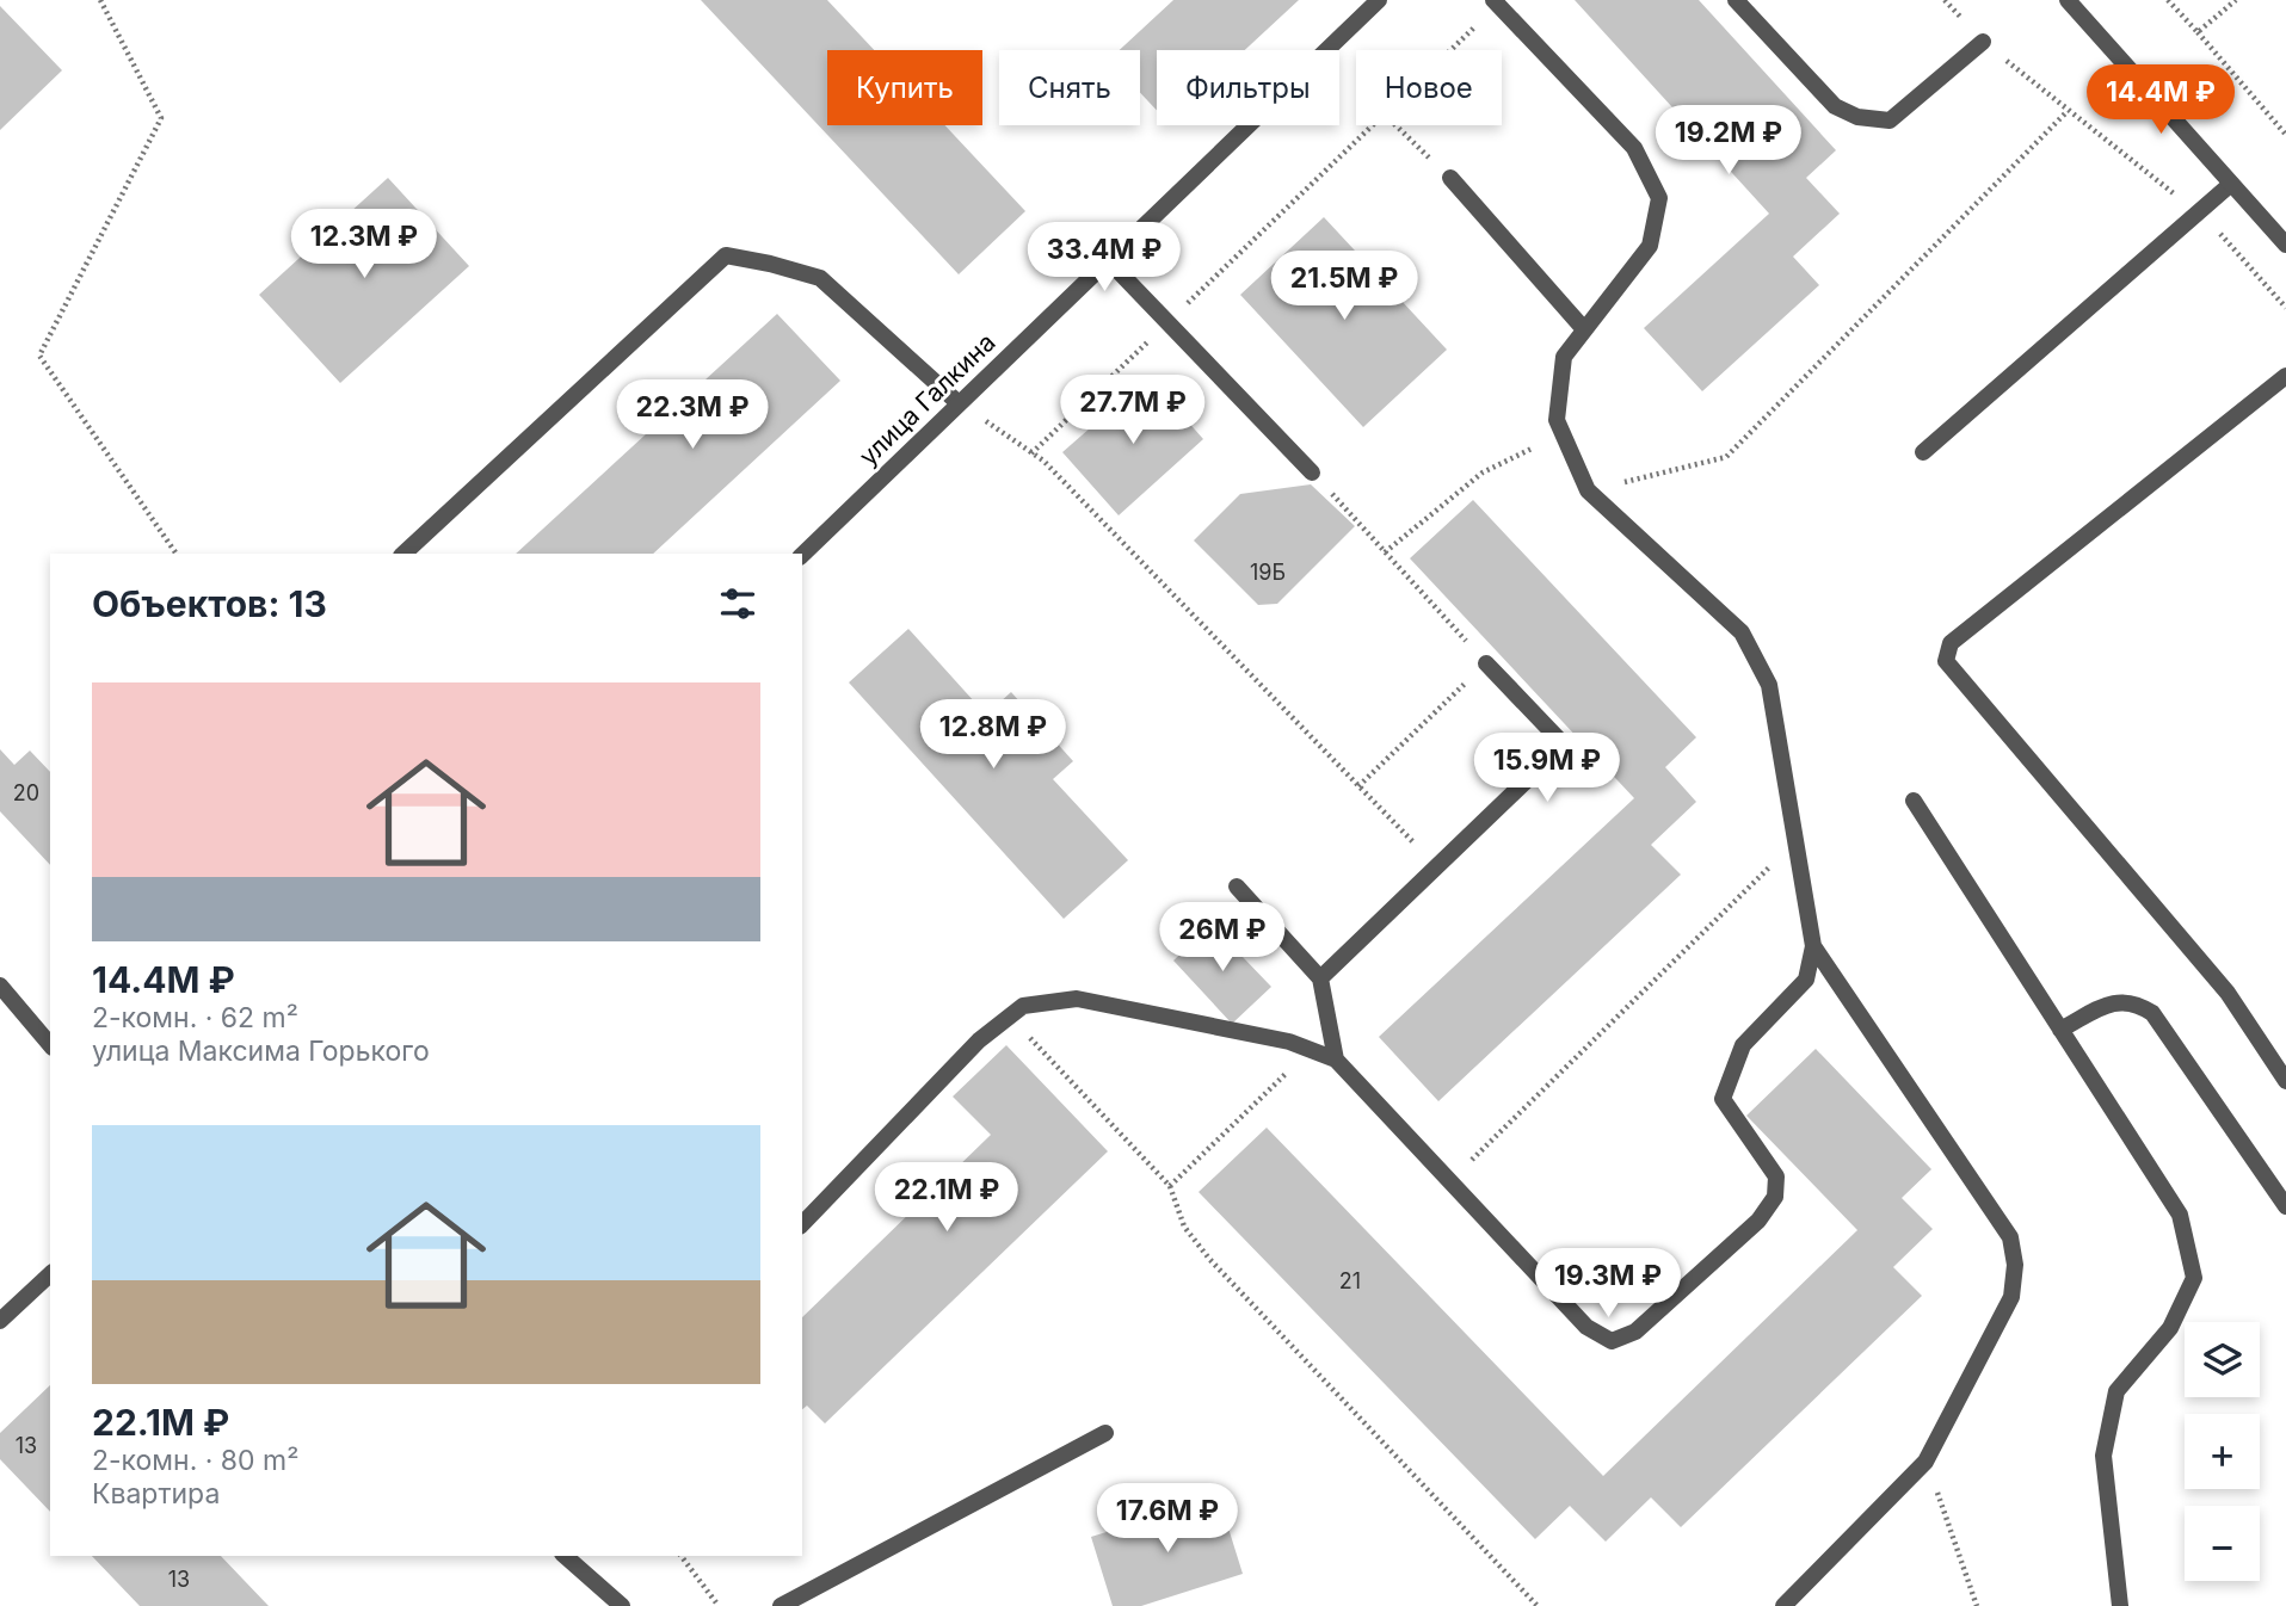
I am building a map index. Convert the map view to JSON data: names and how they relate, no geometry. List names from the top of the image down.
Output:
{
  "streets": {
    "street": ["улица Галкина"]
  },
  "house_numbers": [
    "19Б",
    "20",
    "21",
    "13",
    "13"
  ],
  "page": {
    "chip": [
      "Купить",
      "Снять",
      "Фильтры",
      "Новое"
    ],
    "price": [
      "14.4M ₽",
      "19.2M ₽",
      "12.3M ₽",
      "33.4M ₽",
      "21.5M ₽",
      "27.7M ₽",
      "22.3M ₽",
      "12.8M ₽",
      "15.9M ₽",
      "26M ₽",
      "22.1M ₽",
      "19.3M ₽",
      "17.6M ₽"
    ],
    "heading": "Объектов: 13",
    "list": [
      {
        "name": "14.4M ₽",
        "note": "2-комн. · 62 m² · улица Максима Горького"
      },
      {
        "name": "22.1M ₽",
        "note": "2-комн. · 80 m² · Квартира"
      }
    ],
    "map_buttons": ["+", "−"]
  }
}
